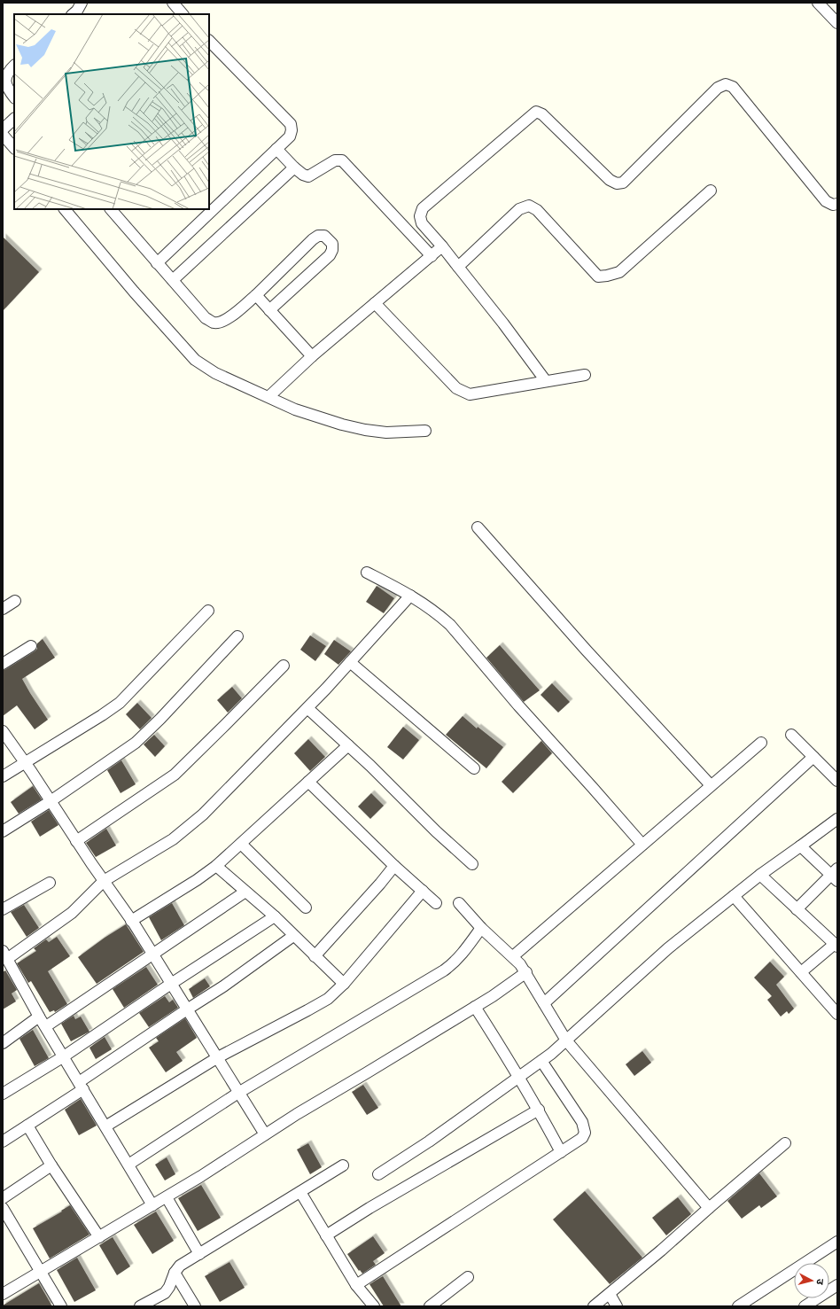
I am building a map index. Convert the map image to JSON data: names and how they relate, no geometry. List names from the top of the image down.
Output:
{
  "north": "right"
}
